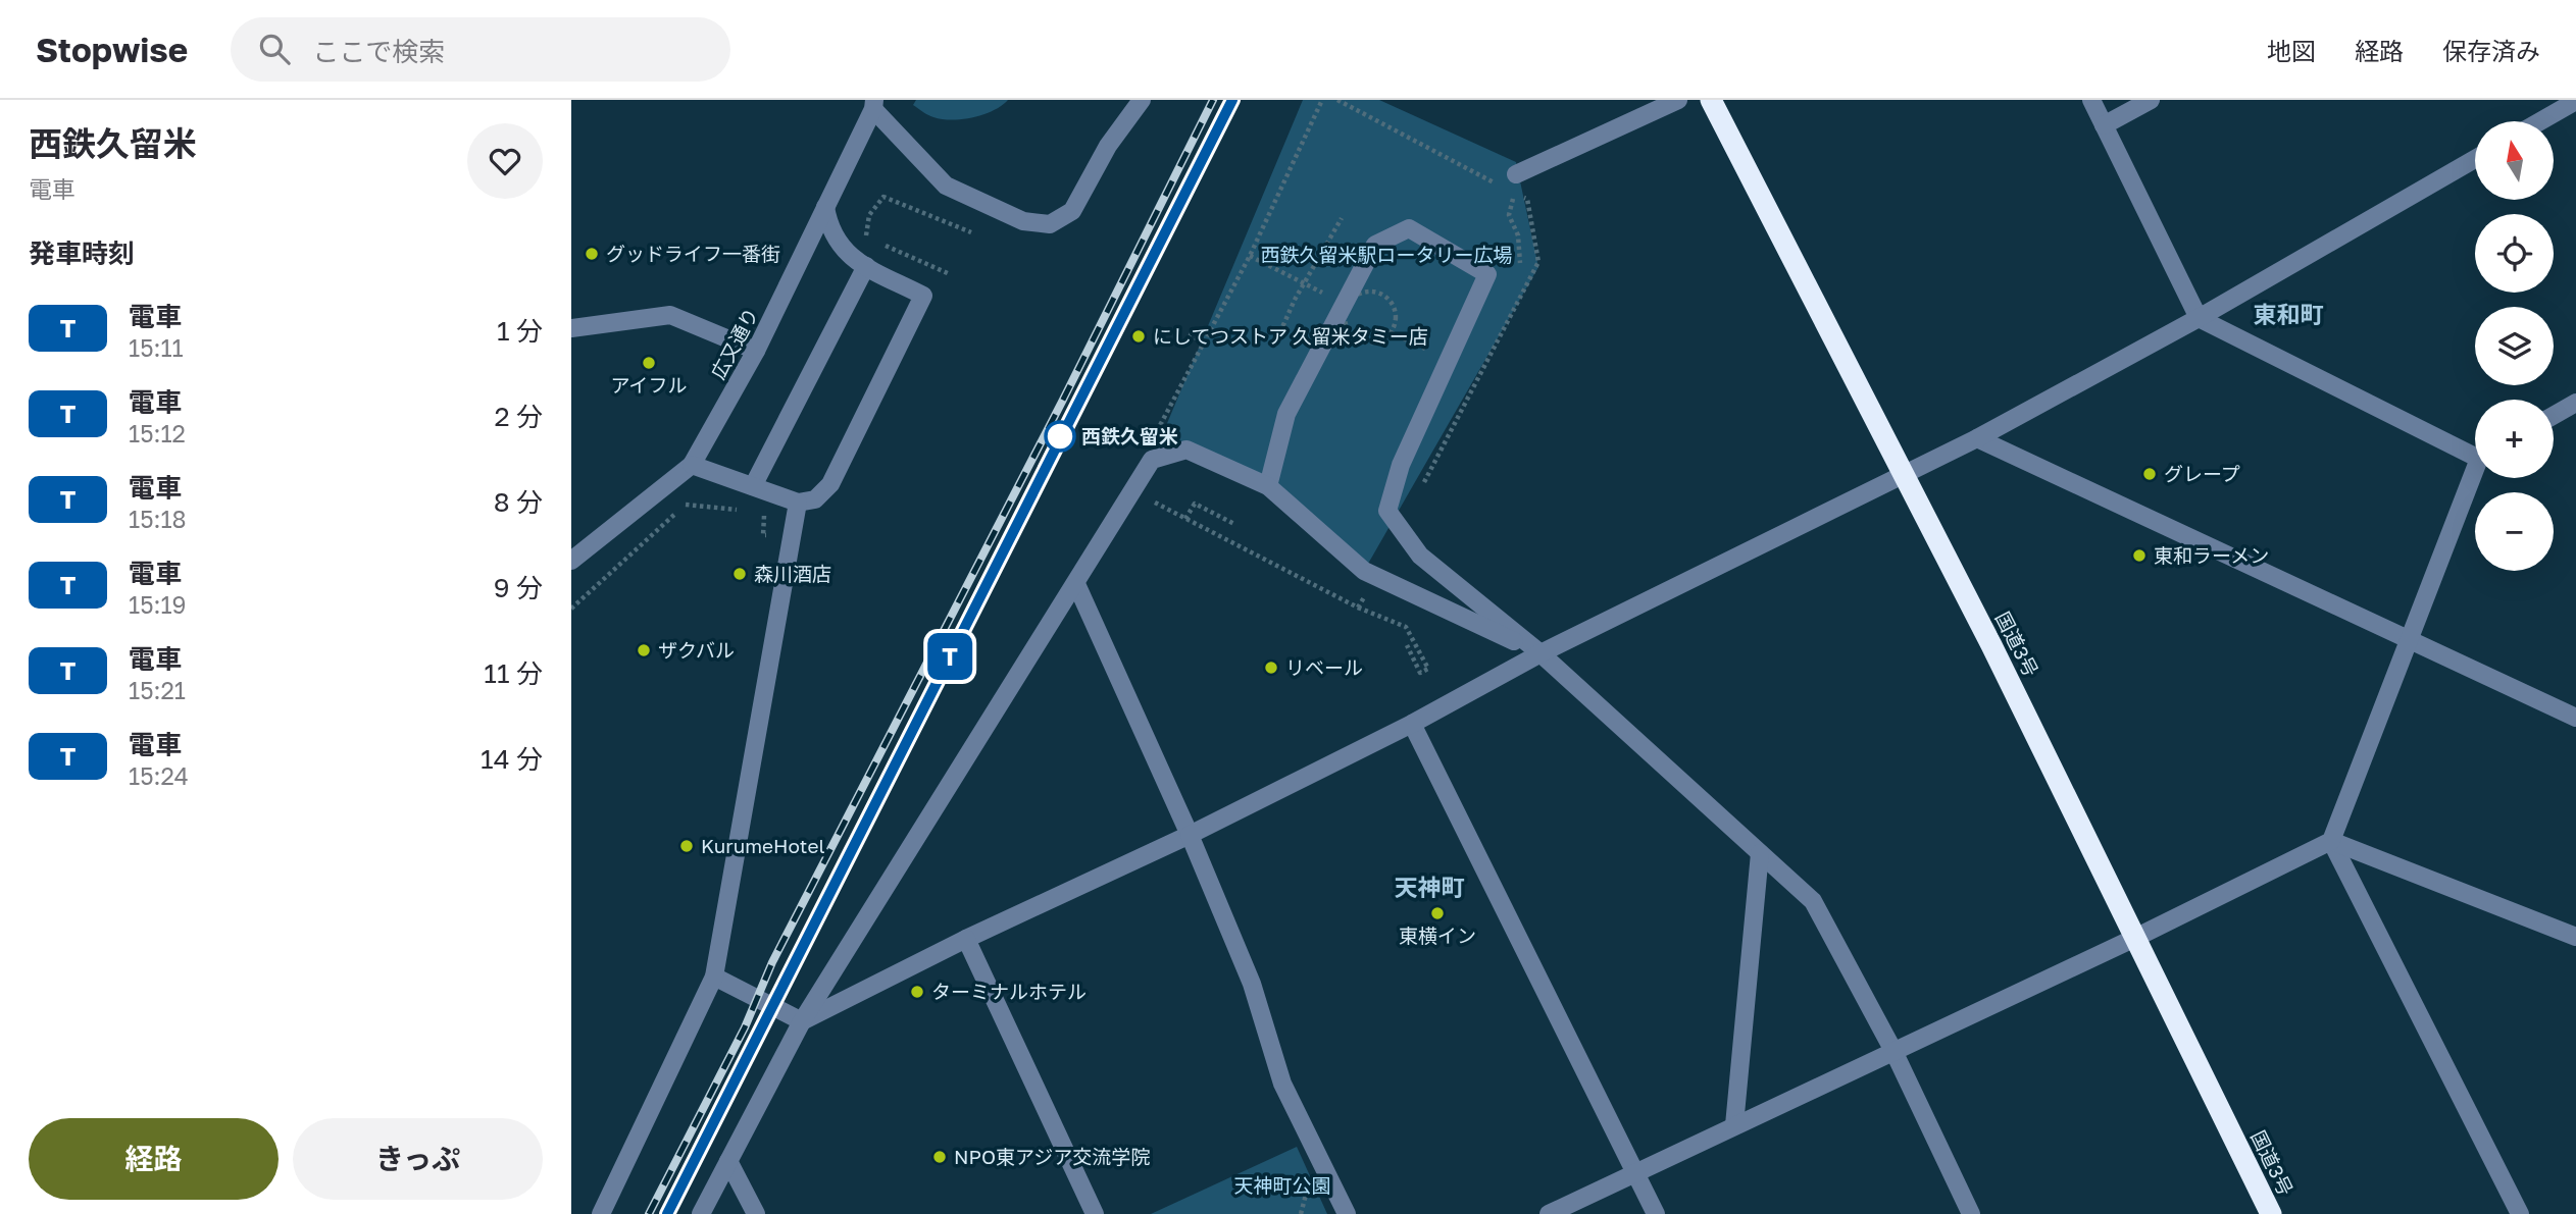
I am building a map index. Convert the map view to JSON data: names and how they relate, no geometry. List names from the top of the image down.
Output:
{
  "streets": {
    "highway": ["国道3号"],
    "street": ["広又通り"]
  },
  "districts": ["東和町", "天神町"],
  "parks": ["西鉄久留米駅ロータリー広場", "天神町公園"],
  "places": [
    "グッドライフ一番街",
    "にしてつストア 久留米タミー店",
    "アイフル",
    "西鉄久留米",
    "グレープ",
    "東和ラーメン",
    "森川酒店",
    "ザクバル",
    "リベール",
    "KurumeHotel",
    "東横イン",
    "ターミナルホテル",
    "NPO東アジア交流学院"
  ],
  "north": "top",
  "page": {
    "header": "Stopwise",
    "search": "ここで検索",
    "nav": ["地図", "経路", "保存済み"],
    "heading": [
      ["西鉄久留米", "電車"],
      "発車時刻"
    ],
    "on_map": "T",
    "map_buttons": ["+", "−"],
    "list": [
      {
        "mark": "T",
        "name": "電車",
        "note": "15:11",
        "value": "1 分"
      },
      {
        "mark": "T",
        "name": "電車",
        "note": "15:12",
        "value": "2 分"
      },
      {
        "mark": "T",
        "name": "電車",
        "note": "15:18",
        "value": "8 分"
      },
      {
        "mark": "T",
        "name": "電車",
        "note": "15:19",
        "value": "9 分"
      },
      {
        "mark": "T",
        "name": "電車",
        "note": "15:21",
        "value": "11 分"
      },
      {
        "mark": "T",
        "name": "電車",
        "note": "15:24",
        "value": "14 分"
      }
    ],
    "buttons": ["経路", "きっぷ"]
  }
}
